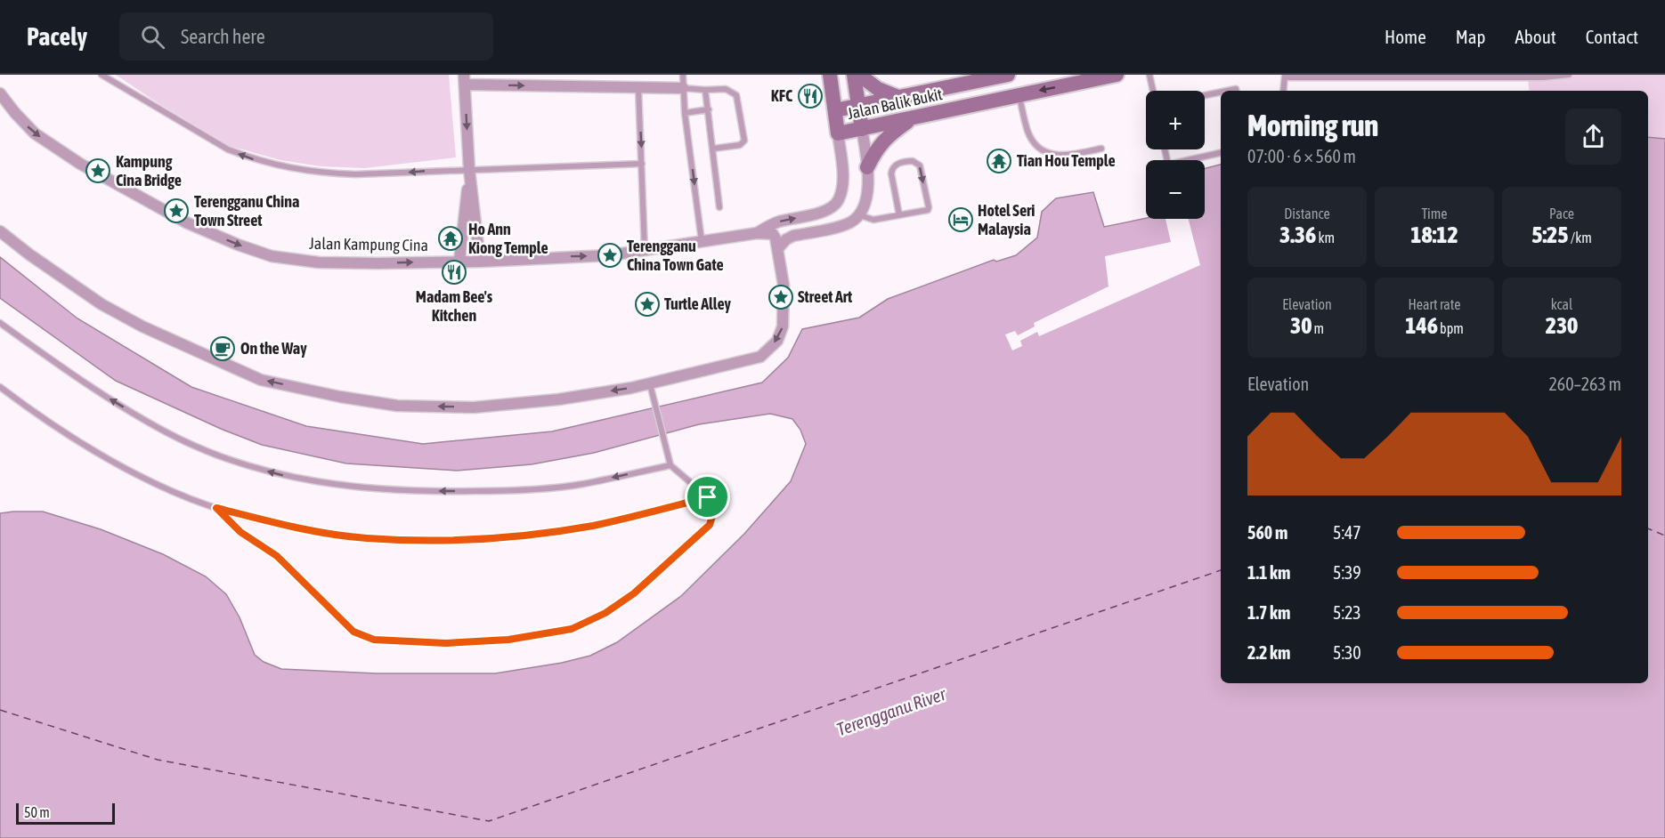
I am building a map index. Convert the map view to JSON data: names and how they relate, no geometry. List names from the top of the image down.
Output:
{
  "streets": {
    "main road": ["Jalan Balik Bukit"],
    "street": ["Jalan Kampung Cina"]
  },
  "crossings": [
    ["Jalan Balik Bukit", "Jalan Kampung Cina"]
  ],
  "one_way": ["Jalan Kampung Cina"],
  "water": ["Terengganu River"],
  "places": {
    "restaurant": ["KFC", "Madam Bee's Kitchen"],
    "temple": ["Tian Hou Temple", "Ho Ann Kiong Temple"],
    "place": [
      "Kampung Cina Bridge",
      "Terengganu China Town Street",
      "Terengganu China Town Gate",
      "Street Art",
      "Turtle Alley"
    ],
    "hotel": ["Hotel Seri Malaysia"],
    "cafe": ["On the Way"]
  },
  "scale_bar": "50 m",
  "page": {
    "header": "Pacely",
    "search": "Search here",
    "nav": [
      "Home",
      "Map",
      "About",
      "Contact"
    ],
    "map_buttons": ["+", "−"],
    "heading": ["Morning run", "07:00 · 6 × 560 m"],
    "stats": [
      ["Distance", "3.36 km"],
      ["Time", "18:12"],
      ["Pace", "5:25 /km"],
      ["Elevation", "30 m"],
      ["Heart rate", "146 bpm"],
      ["kcal", "230"]
    ],
    "chart": ["Elevation", "260–263 m"],
    "list": [
      {
        "name": "560 m",
        "note": "5:47"
      },
      {
        "name": "1.1 km",
        "note": "5:39"
      },
      {
        "name": "1.7 km",
        "note": "5:23"
      },
      {
        "name": "2.2 km",
        "note": "5:30"
      }
    ],
    "scale": "50 m"
  }
}
